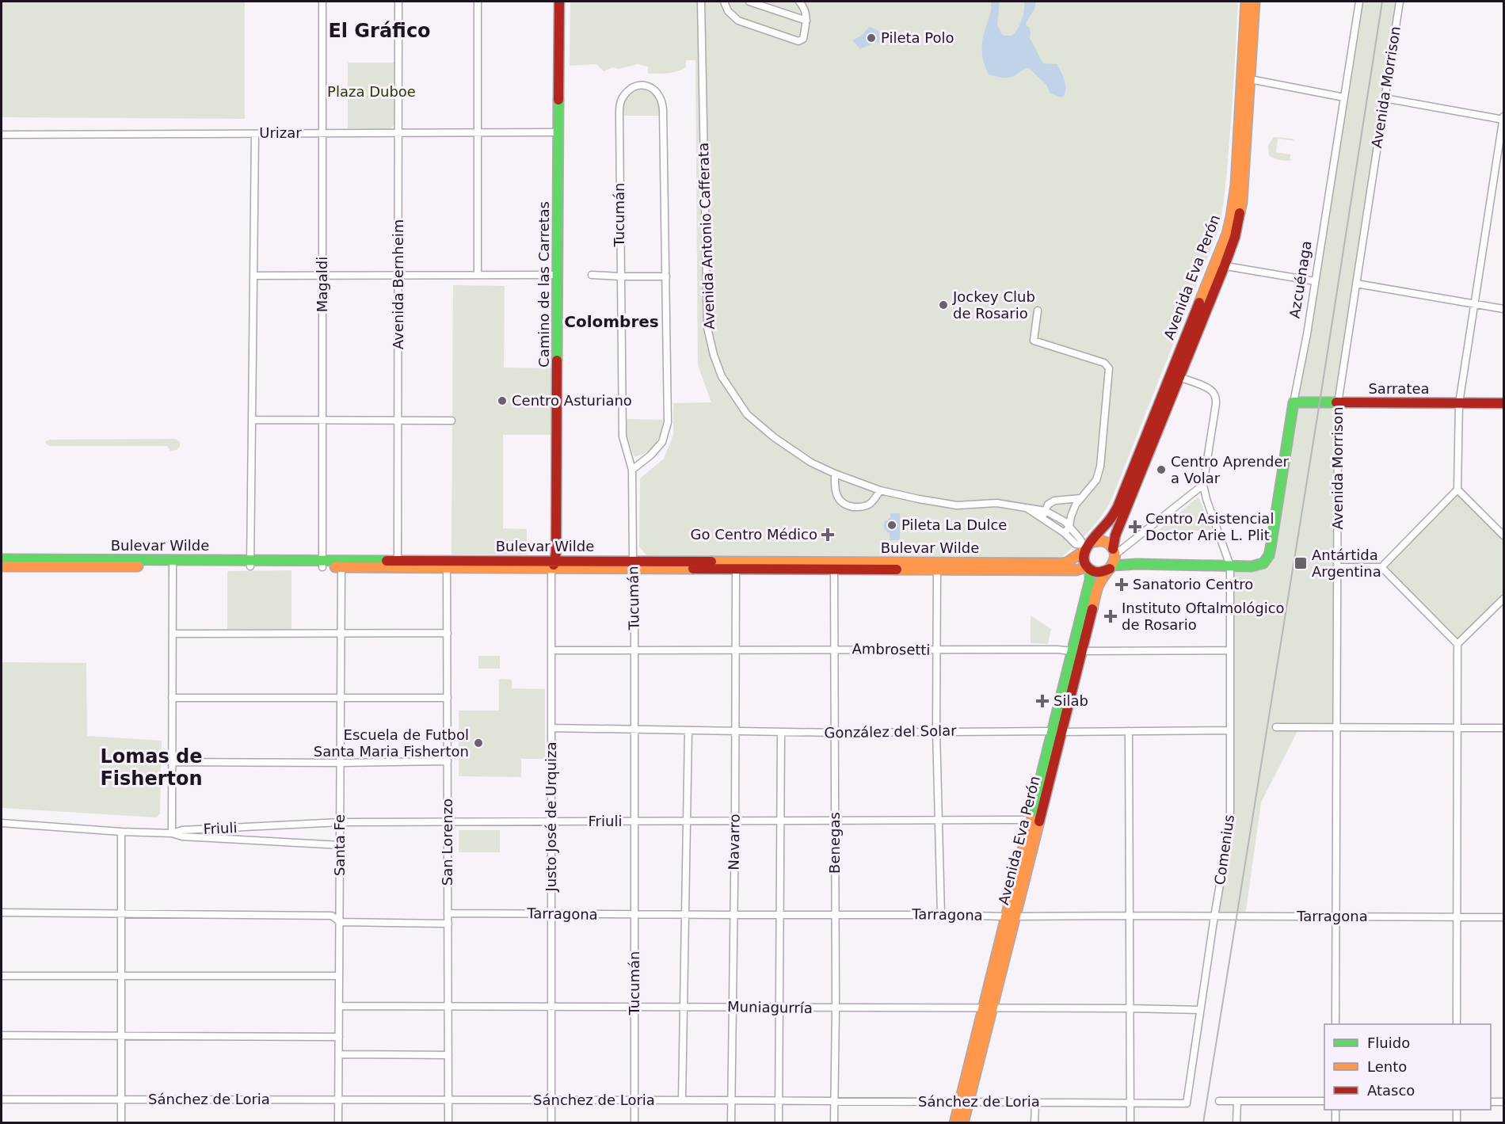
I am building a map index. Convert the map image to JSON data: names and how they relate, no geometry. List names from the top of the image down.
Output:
{
  "streets": {
    "main road": [
      "Avenida Eva Perón",
      "Azcuénaga",
      "Camino de las Carretas",
      "Sarratea",
      "Bulevar Wilde"
    ],
    "street": [
      "Avenida Morrison",
      "Urizar",
      "Tucumán",
      "Avenida Antonio Cafferata",
      "Magaldi",
      "Avenida Bernheim",
      "Ambrosetti",
      "González del Solar",
      "Justo José de Urquiza",
      "Friuli",
      "San Lorenzo",
      "Navarro",
      "Benegas",
      "Santa Fe",
      "Comenius",
      "Tarragona",
      "Muniagurría",
      "Sánchez de Loria"
    ]
  },
  "crossings": [
    ["Avenida Morrison", "Sarratea"],
    ["Avenida Morrison", "Tarragona"],
    ["Urizar", "Magaldi"],
    ["Urizar", "Avenida Bernheim"],
    ["Urizar", "Camino de las Carretas"],
    ["Tucumán", "Bulevar Wilde"],
    ["Tucumán", "Ambrosetti"],
    ["Tucumán", "González del Solar"],
    ["Tucumán", "Friuli"],
    ["Tucumán", "Tarragona"],
    ["Tucumán", "Muniagurría"],
    ["Tucumán", "Sánchez de Loria"],
    ["Avenida Antonio Cafferata", "Avenida Eva Perón"],
    ["Avenida Antonio Cafferata", "Bulevar Wilde"],
    ["Avenida Eva Perón", "Bulevar Wilde"],
    ["Avenida Eva Perón", "Ambrosetti"],
    ["Avenida Eva Perón", "González del Solar"],
    ["Avenida Eva Perón", "Friuli"],
    ["Avenida Eva Perón", "Tarragona"],
    ["Avenida Eva Perón", "Muniagurría"],
    ["Avenida Eva Perón", "Sánchez de Loria"],
    ["Azcuénaga", "Sarratea"],
    ["Azcuénaga", "Comenius"],
    ["Magaldi", "Bulevar Wilde"],
    ["Avenida Bernheim", "Bulevar Wilde"],
    ["Camino de las Carretas", "Bulevar Wilde"],
    ["Camino de las Carretas", "Justo José de Urquiza"],
    ["Bulevar Wilde", "Justo José de Urquiza"],
    ["Bulevar Wilde", "San Lorenzo"],
    ["Bulevar Wilde", "Navarro"],
    ["Bulevar Wilde", "Benegas"],
    ["Bulevar Wilde", "Santa Fe"],
    ["Ambrosetti", "Justo José de Urquiza"],
    ["Ambrosetti", "Navarro"],
    ["Ambrosetti", "Benegas"],
    ["Ambrosetti", "Comenius"],
    ["González del Solar", "Justo José de Urquiza"],
    ["González del Solar", "Navarro"],
    ["González del Solar", "Benegas"],
    ["González del Solar", "Comenius"],
    ["Justo José de Urquiza", "Friuli"],
    ["Justo José de Urquiza", "Tarragona"],
    ["Justo José de Urquiza", "Muniagurría"],
    ["Justo José de Urquiza", "Sánchez de Loria"],
    ["Friuli", "San Lorenzo"],
    ["Friuli", "Navarro"],
    ["Friuli", "Benegas"],
    ["Friuli", "Santa Fe"],
    ["San Lorenzo", "Tarragona"],
    ["San Lorenzo", "Muniagurría"],
    ["San Lorenzo", "Sánchez de Loria"],
    ["Navarro", "Tarragona"],
    ["Navarro", "Muniagurría"],
    ["Navarro", "Sánchez de Loria"],
    ["Benegas", "Tarragona"],
    ["Benegas", "Muniagurría"],
    ["Benegas", "Sánchez de Loria"],
    ["Santa Fe", "Muniagurría"],
    ["Santa Fe", "Sánchez de Loria"],
    ["Comenius", "Tarragona"],
    ["Comenius", "Muniagurría"],
    ["Comenius", "Sánchez de Loria"]
  ],
  "districts": ["El Gráfico", "Colombres", "Lomas de Fisherton"],
  "parks": ["Plaza Duboe"],
  "places": {
    "other": [
      "Pileta Polo",
      "Jockey Club de Rosario",
      "Centro Asturiano",
      "Centro Aprender a Volar",
      "Pileta La Dulce",
      "Escuela de Futbol Santa Maria Fisherton"
    ],
    "health": [
      "Centro Asistencial Doctor Arie L. Plit",
      "Go Centro Médico",
      "Sanatorio Centro",
      "Instituto Oftalmológico de Rosario",
      "Silab"
    ],
    "transit": ["Antártida Argentina"]
  },
  "legend": ["Fluido", "Lento", "Atasco"]
}
